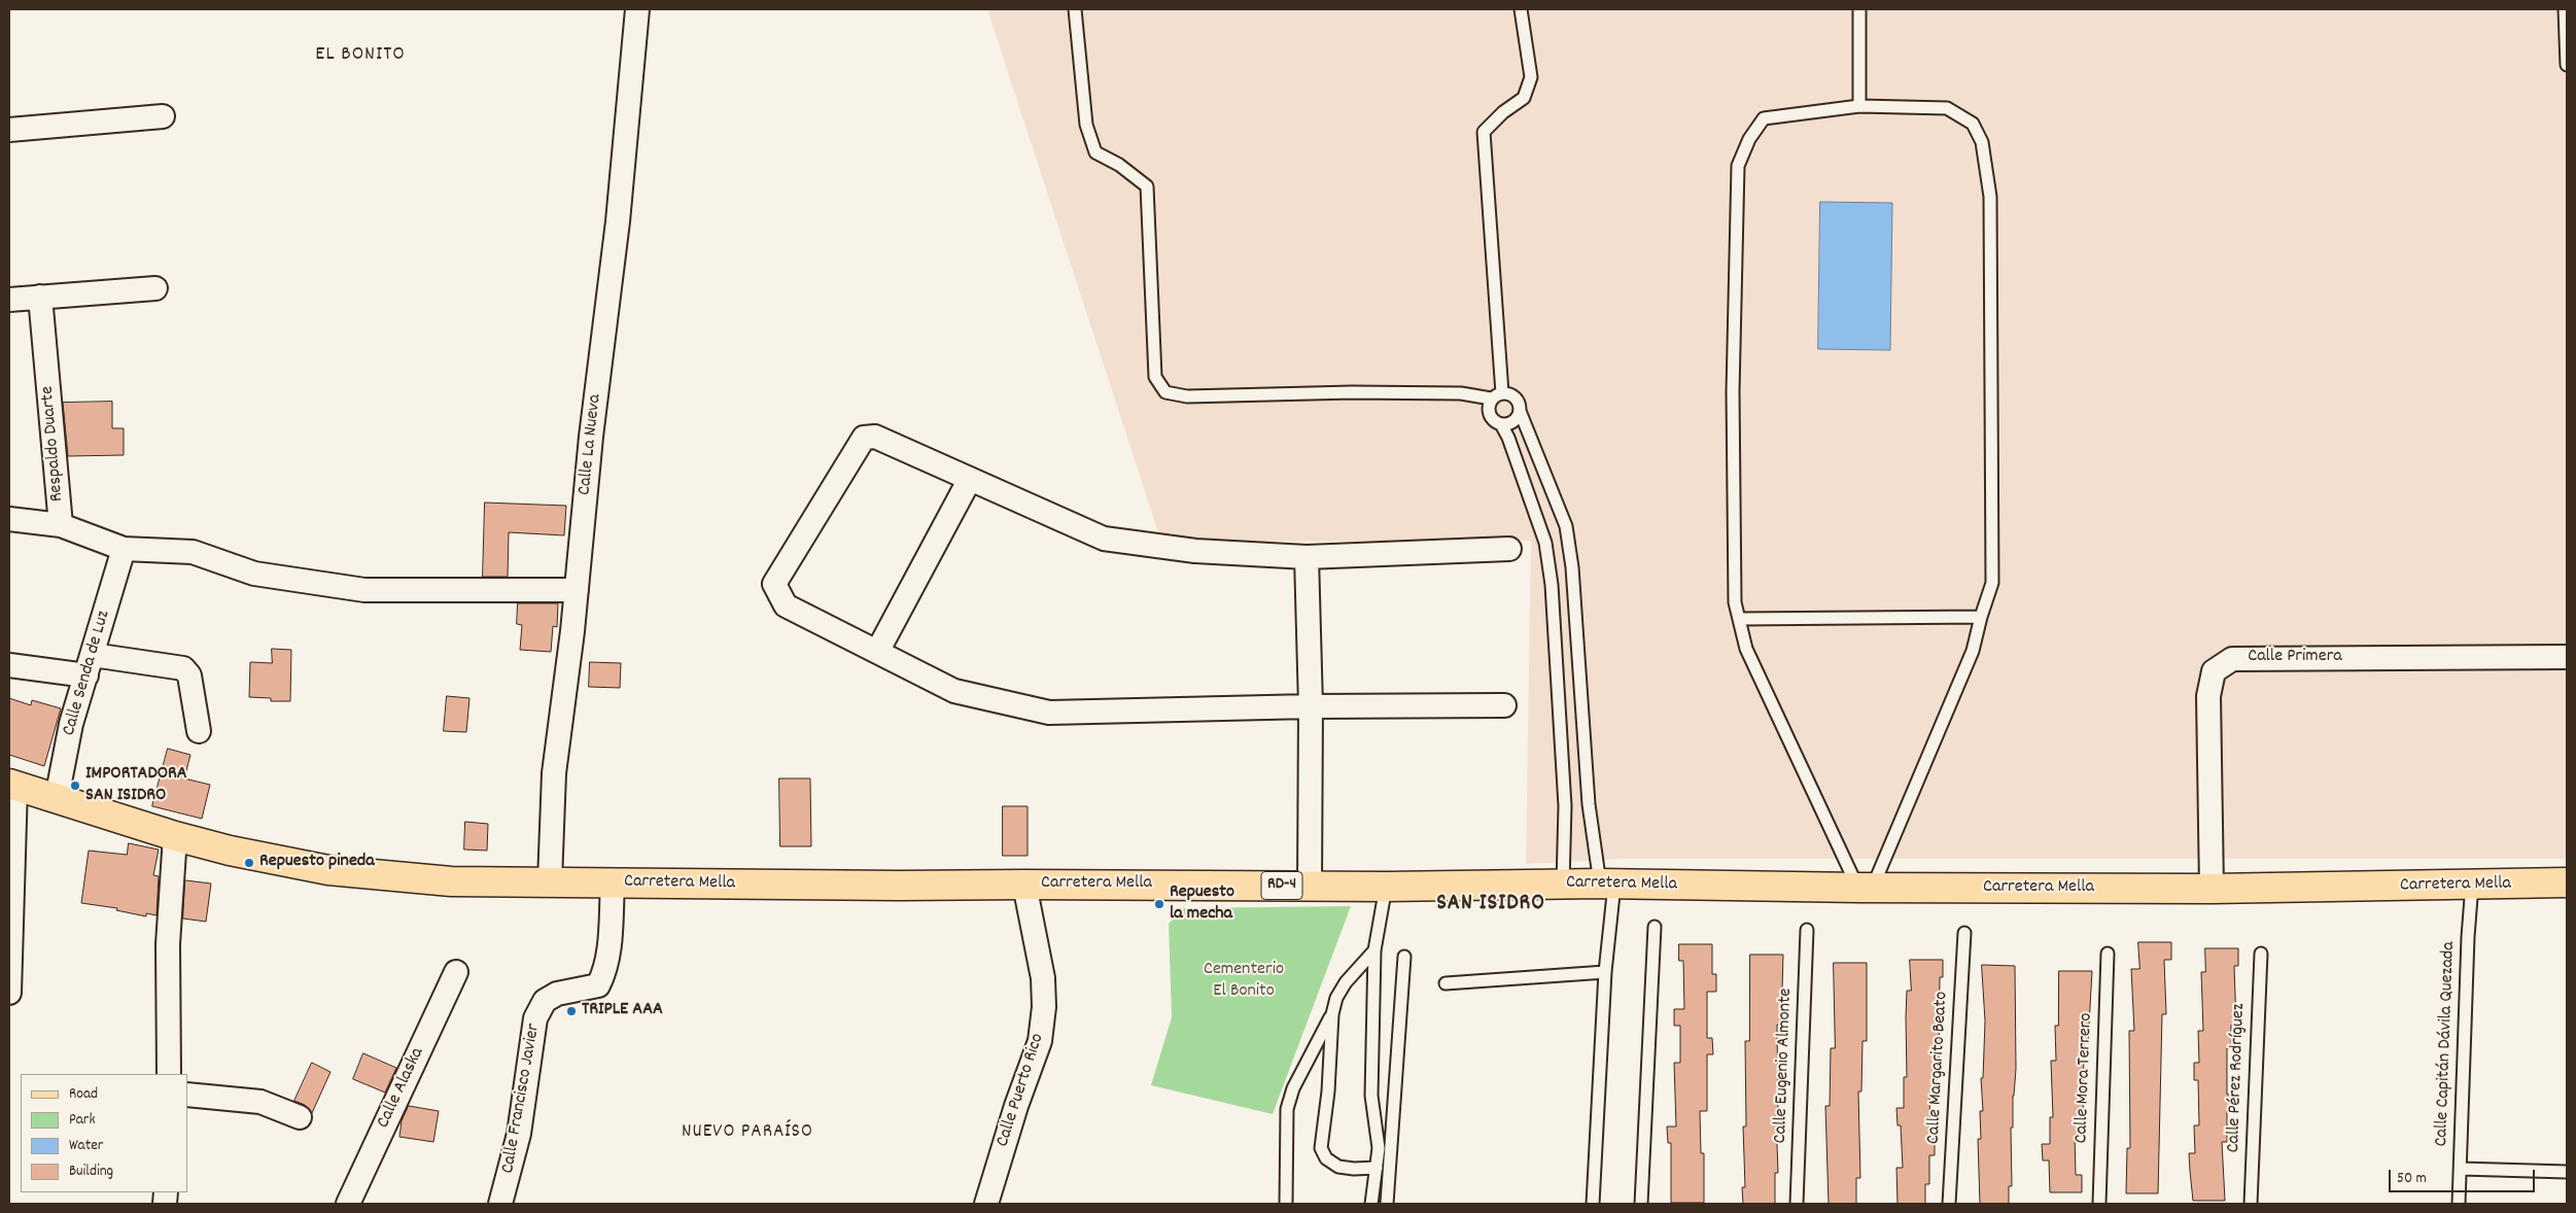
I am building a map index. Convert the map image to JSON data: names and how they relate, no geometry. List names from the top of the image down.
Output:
{
  "streets": {
    "main road": ["Carretera Mella", "RD-4"],
    "street": [
      "Respaldo Duarte",
      "Calle La Nueva",
      "Calle Primera",
      "Calle Senda de Luz",
      "Calle Alaska",
      "Calle Puerto Rico",
      "Calle Francisco Javier"
    ],
    "lane": [
      "Calle Capitán Dávila Quezada",
      "Calle Eugenio Almonte",
      "Calle Margarito Beato",
      "Calle Mora Terrero",
      "Calle Pérez Rodríguez"
    ]
  },
  "crossings": [
    ["Respaldo Duarte", "Calle La Nueva"],
    ["Respaldo Duarte", "Calle Senda de Luz"],
    ["Calle La Nueva", "Carretera Mella"],
    ["Calle Primera", "Carretera Mella"],
    ["Calle Senda de Luz", "Carretera Mella"],
    ["Carretera Mella", "Calle Capitán Dávila Quezada"],
    ["Carretera Mella", "Calle Puerto Rico"],
    ["Carretera Mella", "Calle Francisco Javier"]
  ],
  "districts": ["EL BONITO", "SAN ISIDRO", "NUEVO PARAÍSO"],
  "parks": ["Cementerio El Bonito"],
  "places": [
    "IMPORTADORA SAN ISIDRO",
    "Repuesto pineda",
    "Repuesto la mecha",
    "TRIPLE AAA"
  ],
  "legend": [
    "Road",
    "Park",
    "Water",
    "Building"
  ],
  "scale_bar": "50 m"
}
